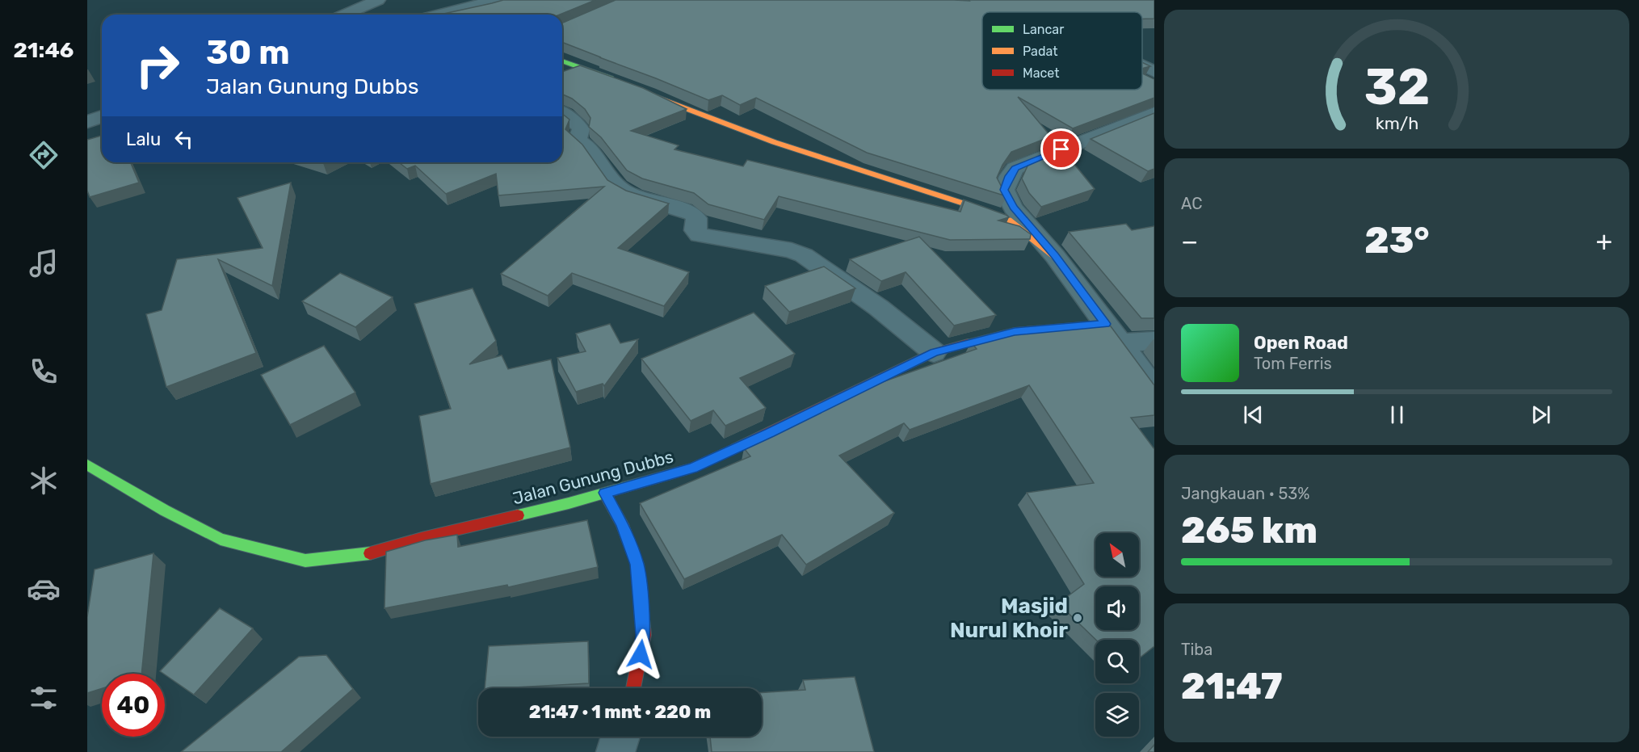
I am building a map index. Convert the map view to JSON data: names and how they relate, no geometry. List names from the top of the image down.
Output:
{
  "streets": {
    "street": ["Jalan Gunung Dubbs"]
  },
  "places": ["Masjid Nurul Khoir"],
  "legend": ["Lancar", "Padat", "Macet"],
  "north": "top left",
  "page": {
    "tabs": "21:46",
    "turn": ["30 m", "Jalan Gunung Dubbs"],
    "then": "Lalu",
    "tile": [
      "AC",
      ["Jangkauan · 53%", "265 km"],
      ["Tiba", "21:47"]
    ],
    "heat": ["−", "23°", "+"],
    "song": ["Open Road", "Tom Ferris"],
    "limit": "40",
    "trip": "21:47 · 1 mnt · 220 m",
    "gauge": ["32", "km/h"]
  }
}
